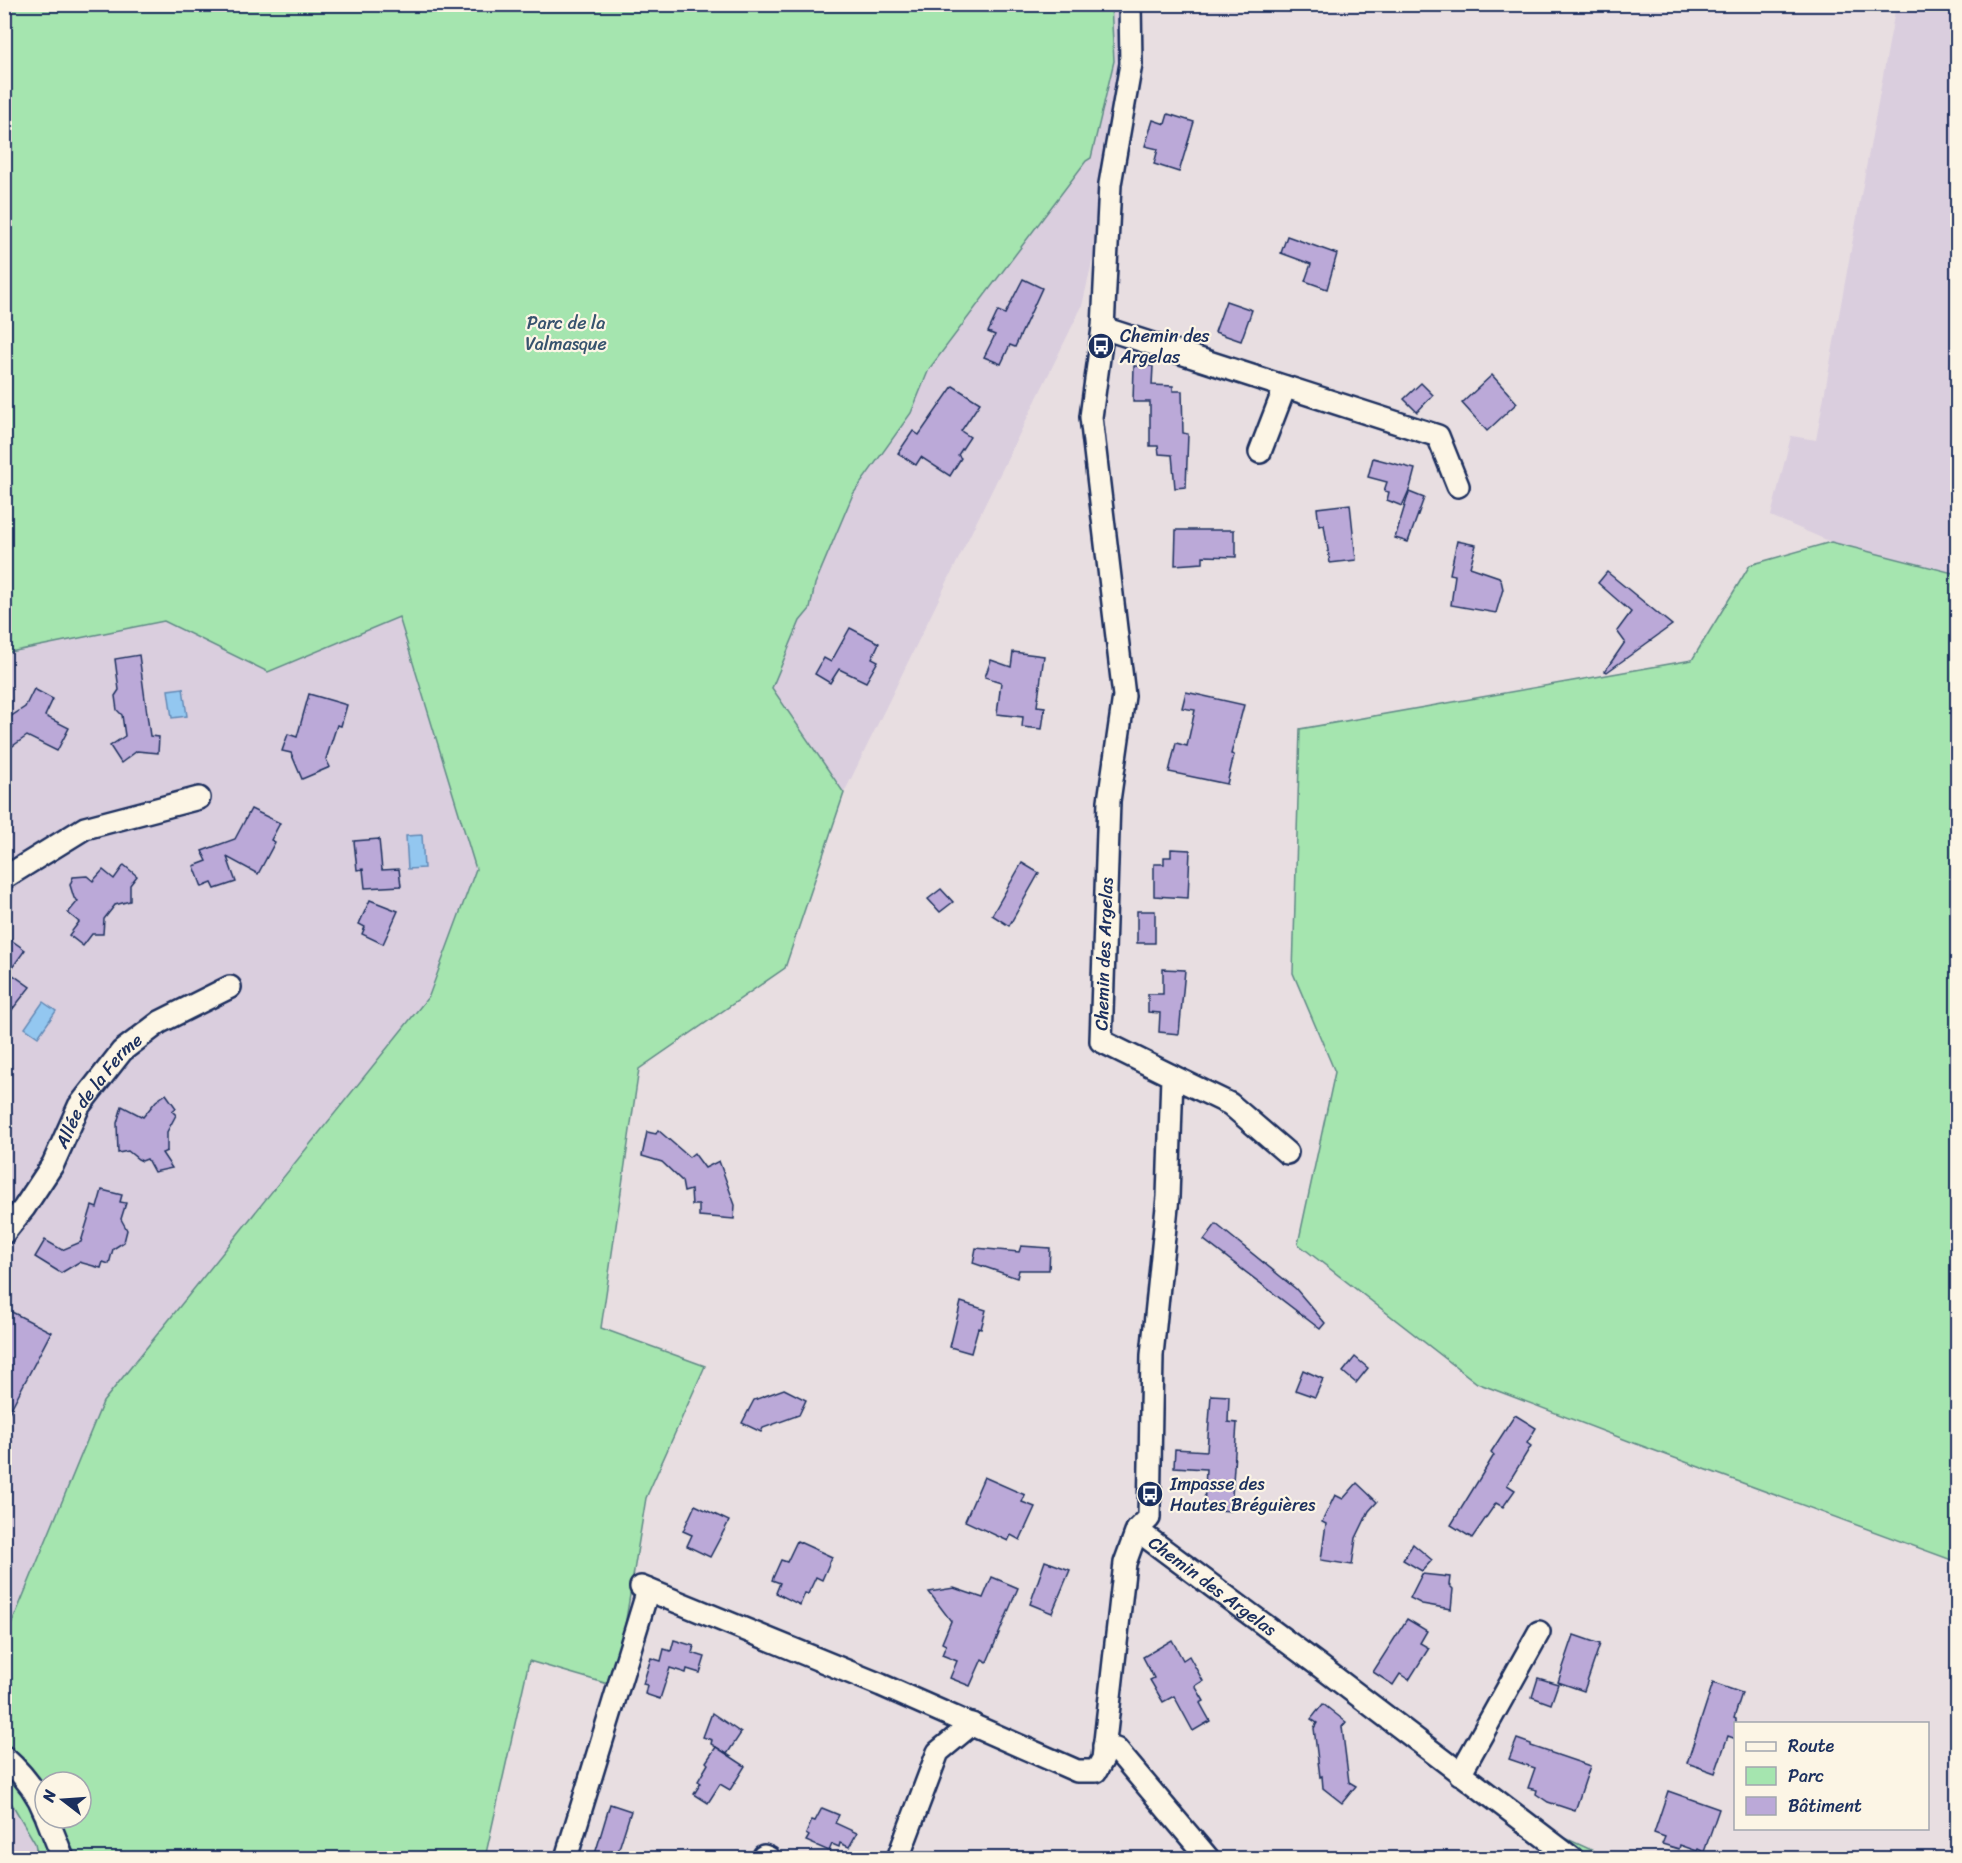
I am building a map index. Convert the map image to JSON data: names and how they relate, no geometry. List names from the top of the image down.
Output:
{
  "streets": {
    "street": ["Chemin des Argelas", "Allée de la Ferme"]
  },
  "parks": ["Parc de la Valmasque"],
  "places": {
    "bus stop": ["Chemin des Argelas", "Impasse des Hautes Bréguières"]
  },
  "legend": ["Route", "Parc", "Bâtiment"],
  "north": "left"
}
